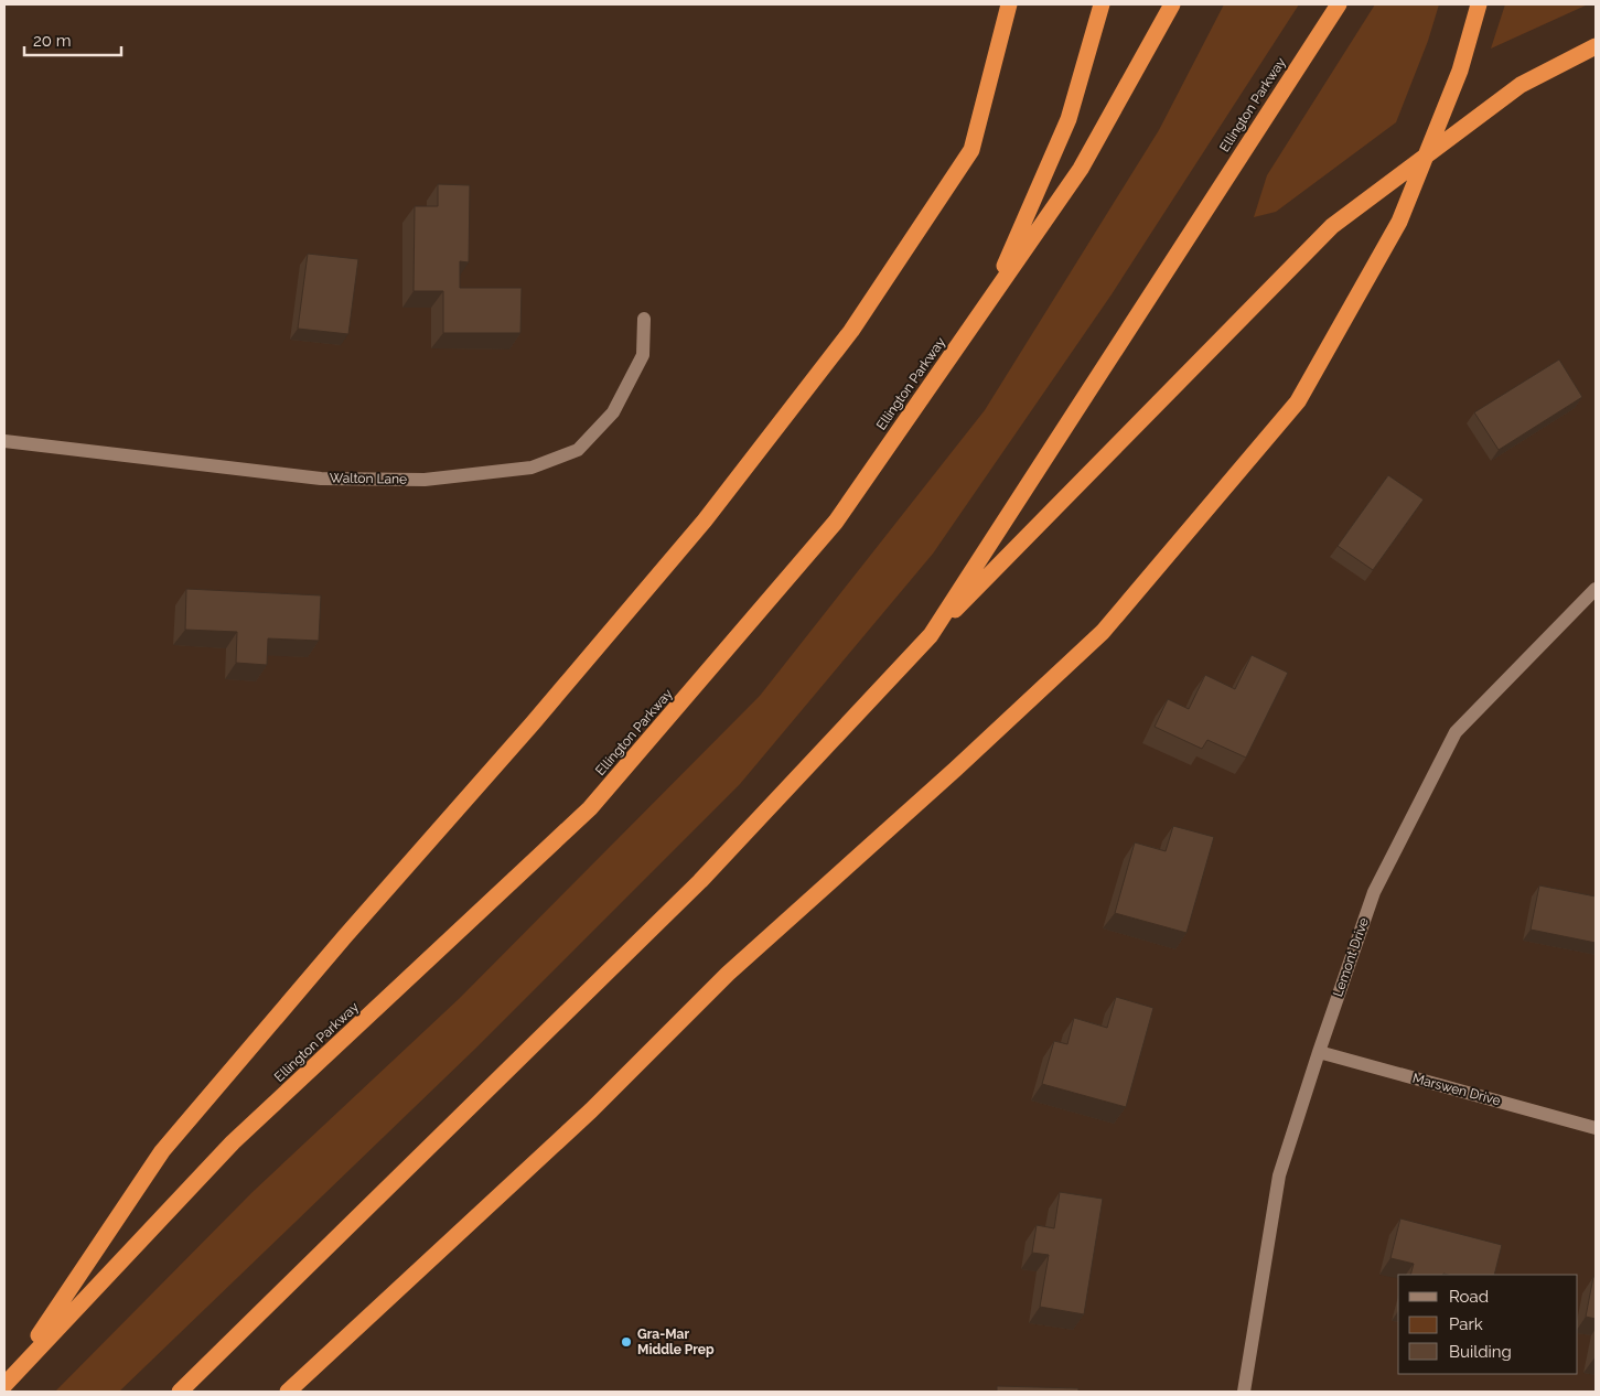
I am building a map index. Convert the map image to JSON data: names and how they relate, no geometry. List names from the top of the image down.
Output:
{
  "streets": {
    "highway": ["Ellington Parkway"],
    "street": ["Walton Lane", "Lemont Drive", "Marswen Drive"]
  },
  "crossings": [
    ["Lemont Drive", "Marswen Drive"]
  ],
  "places": ["Gra-Mar Middle Prep"],
  "legend": ["Road", "Park", "Building"],
  "scale_bar": "20 m"
}
